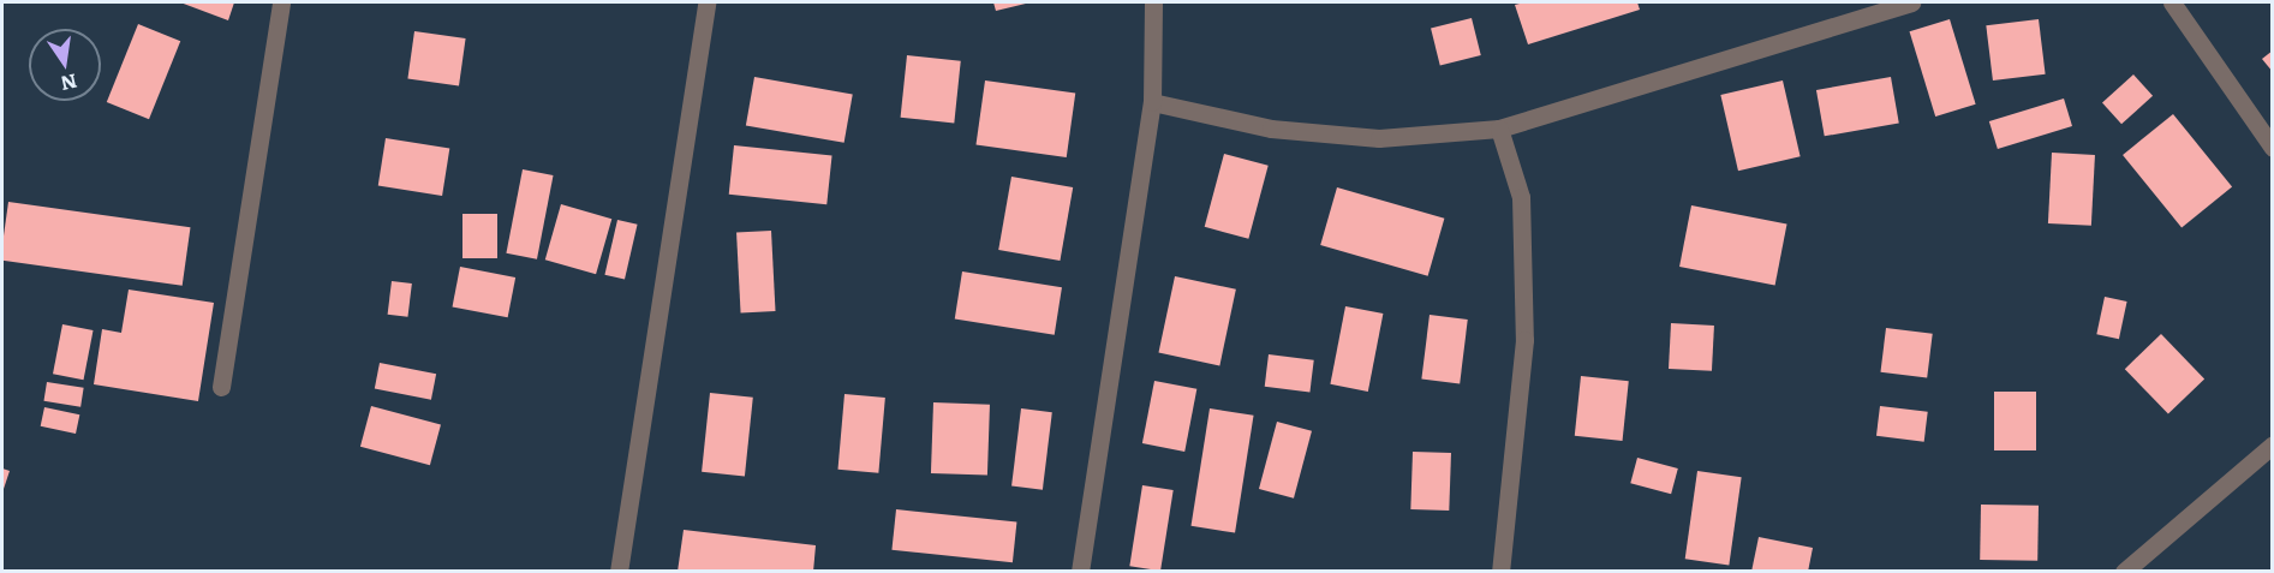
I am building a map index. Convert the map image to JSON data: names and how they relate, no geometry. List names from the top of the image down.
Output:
{
  "north": "bottom"
}
